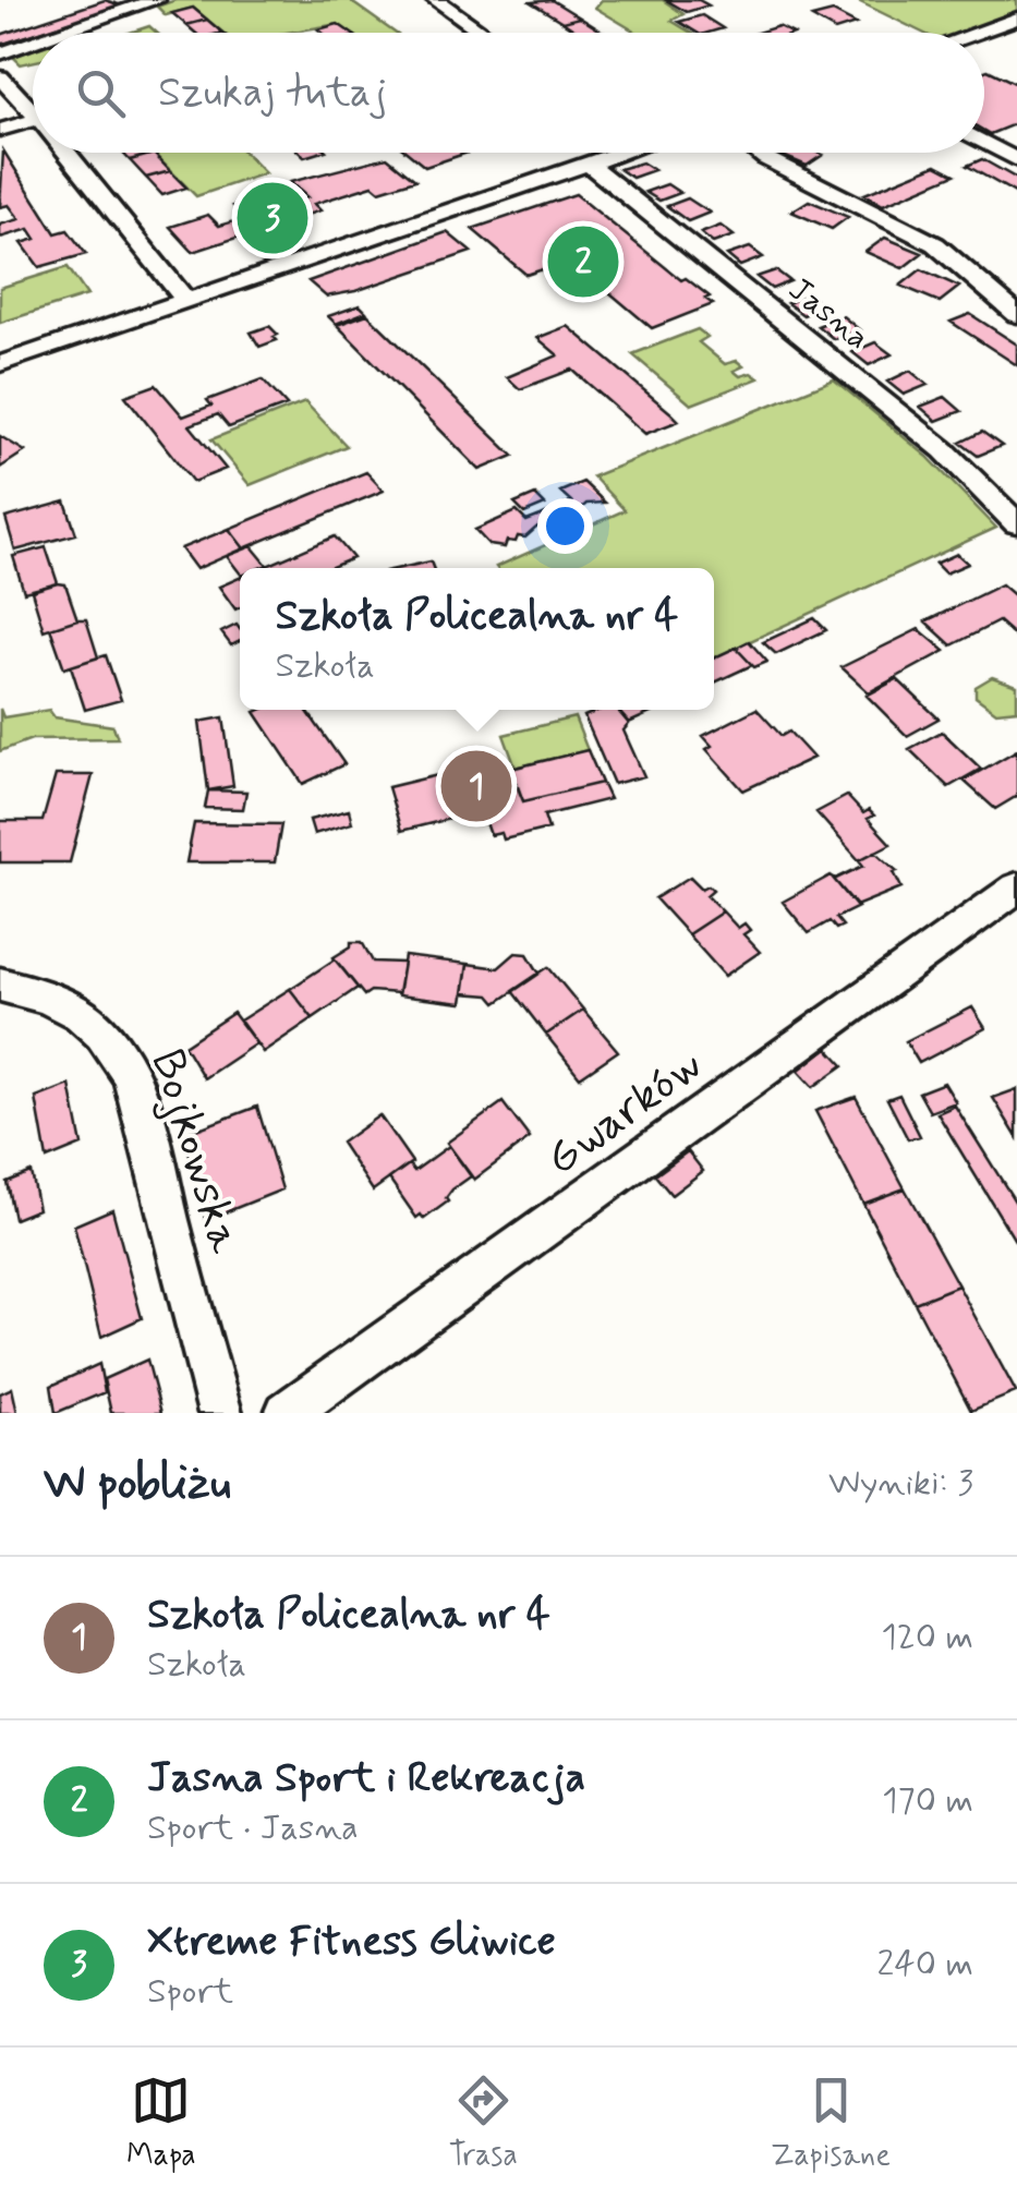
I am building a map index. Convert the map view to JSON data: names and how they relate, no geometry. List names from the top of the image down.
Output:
{
  "streets": {
    "street": ["Jasna", "Gwarków", "Bojkowska"]
  },
  "page": {
    "search": "Szukaj tutaj",
    "pins": ["3", "2", "1"],
    "popup": ["Szkoła Policealna nr 4", "Szkoła"],
    "heading": ["W pobliżu", "Wyniki: 3"],
    "list": [
      {
        "mark": "1",
        "name": "Szkoła Policealna nr 4",
        "note": "Szkoła",
        "value": "120 m"
      },
      {
        "mark": "2",
        "name": "Jasna Sport i Rekreacja",
        "note": "Sport · Jasna",
        "value": "170 m"
      },
      {
        "mark": "3",
        "name": "Xtreme Fitness Gliwice",
        "note": "Sport",
        "value": "240 m"
      }
    ],
    "nav": ["Mapa", "Trasa", "Zapisane"]
  }
}
